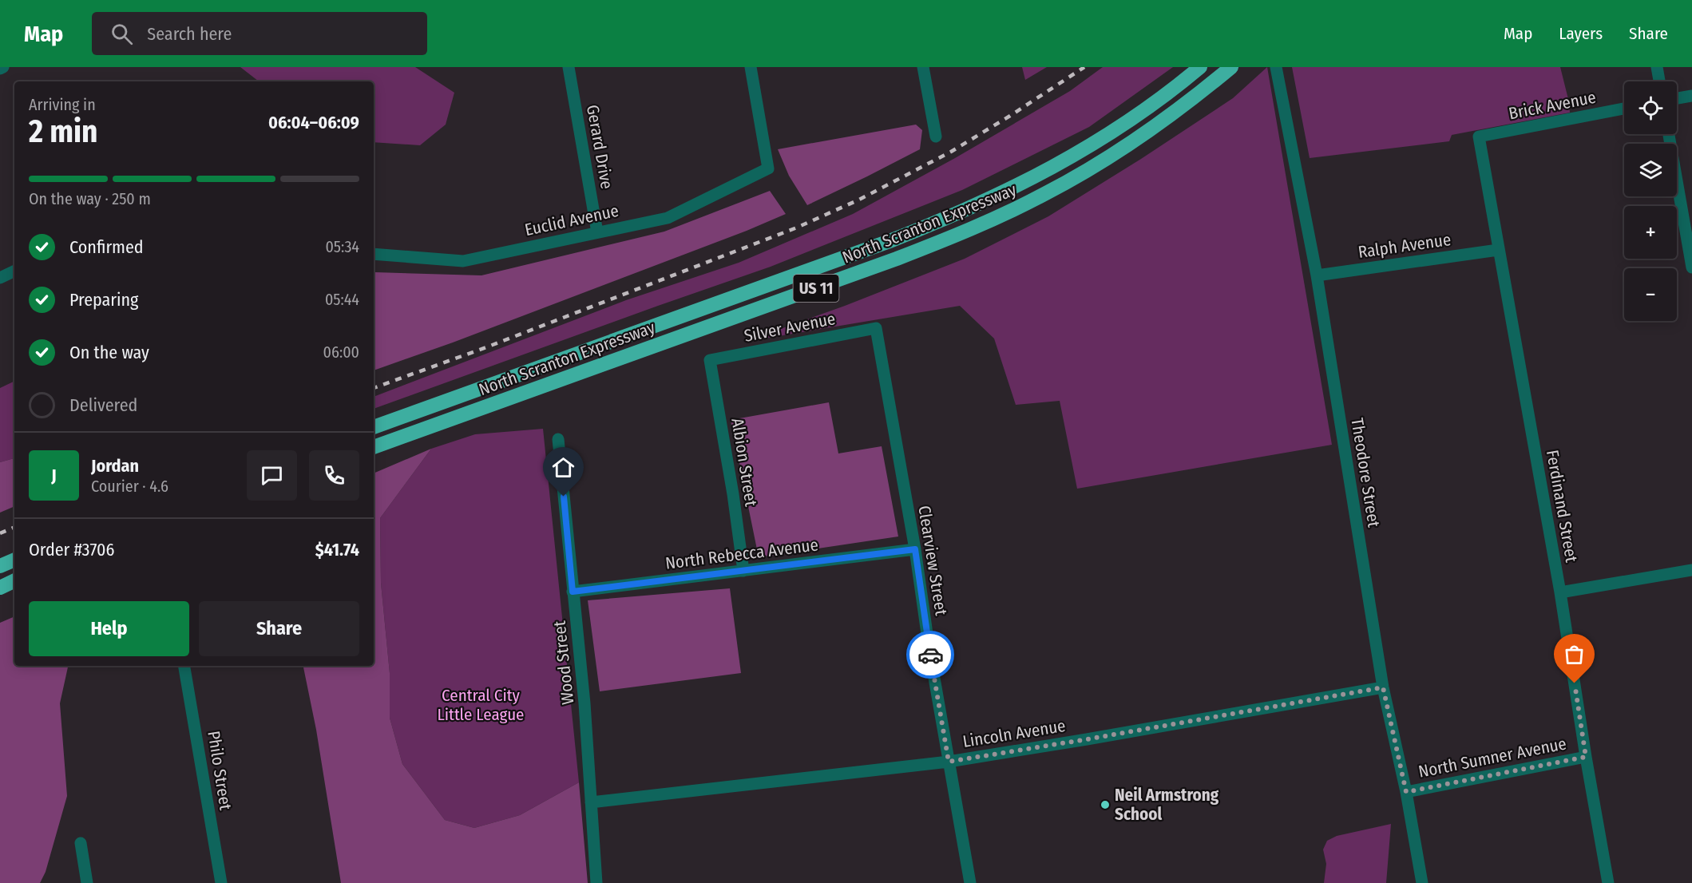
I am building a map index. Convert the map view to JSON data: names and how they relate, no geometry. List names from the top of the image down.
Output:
{
  "streets": {
    "highway": ["North Scranton Expressway", "US 11"],
    "street": [
      "Brick Avenue",
      "Gerard Drive",
      "Euclid Avenue",
      "Ralph Avenue",
      "Silver Avenue",
      "Albion Street",
      "Theodore Street",
      "Ferdinand Street",
      "North Rebecca Avenue",
      "Clearview Street",
      "Wood Street",
      "Lincoln Avenue",
      "North Sumner Avenue",
      "Philo Street"
    ]
  },
  "crossings": [
    ["Brick Avenue", "Ferdinand Street"],
    ["Gerard Drive", "Euclid Avenue"],
    ["Ralph Avenue", "Theodore Street"],
    ["Ralph Avenue", "Ferdinand Street"],
    ["Silver Avenue", "Albion Street"],
    ["Silver Avenue", "Clearview Street"],
    ["Albion Street", "North Rebecca Avenue"],
    ["Theodore Street", "Lincoln Avenue"],
    ["Theodore Street", "North Sumner Avenue"],
    ["Ferdinand Street", "North Sumner Avenue"],
    ["North Rebecca Avenue", "Clearview Street"],
    ["North Rebecca Avenue", "Wood Street"],
    ["Clearview Street", "Lincoln Avenue"],
    ["Wood Street", "Lincoln Avenue"]
  ],
  "parks": ["Central City Little League"],
  "places": ["Neil Armstrong School"],
  "page": {
    "header": "Map",
    "search": "Search here",
    "nav": ["Map", "Layers", "Share"],
    "map_buttons": ["+", "−"],
    "heading": ["2 min", "Arriving in", "06:04–06:09"],
    "panel": [
      "Jordan",
      "Courier · 4.6",
      "Order #3706",
      "$41.74"
    ],
    "bar": "On the way · 250 m",
    "list": [
      ["Confirmed", "05:34"],
      ["Preparing", "05:44"],
      ["On the way", "06:00"],
      "Delivered"
    ],
    "round": "J",
    "buttons": ["Help", "Share"]
  }
}
